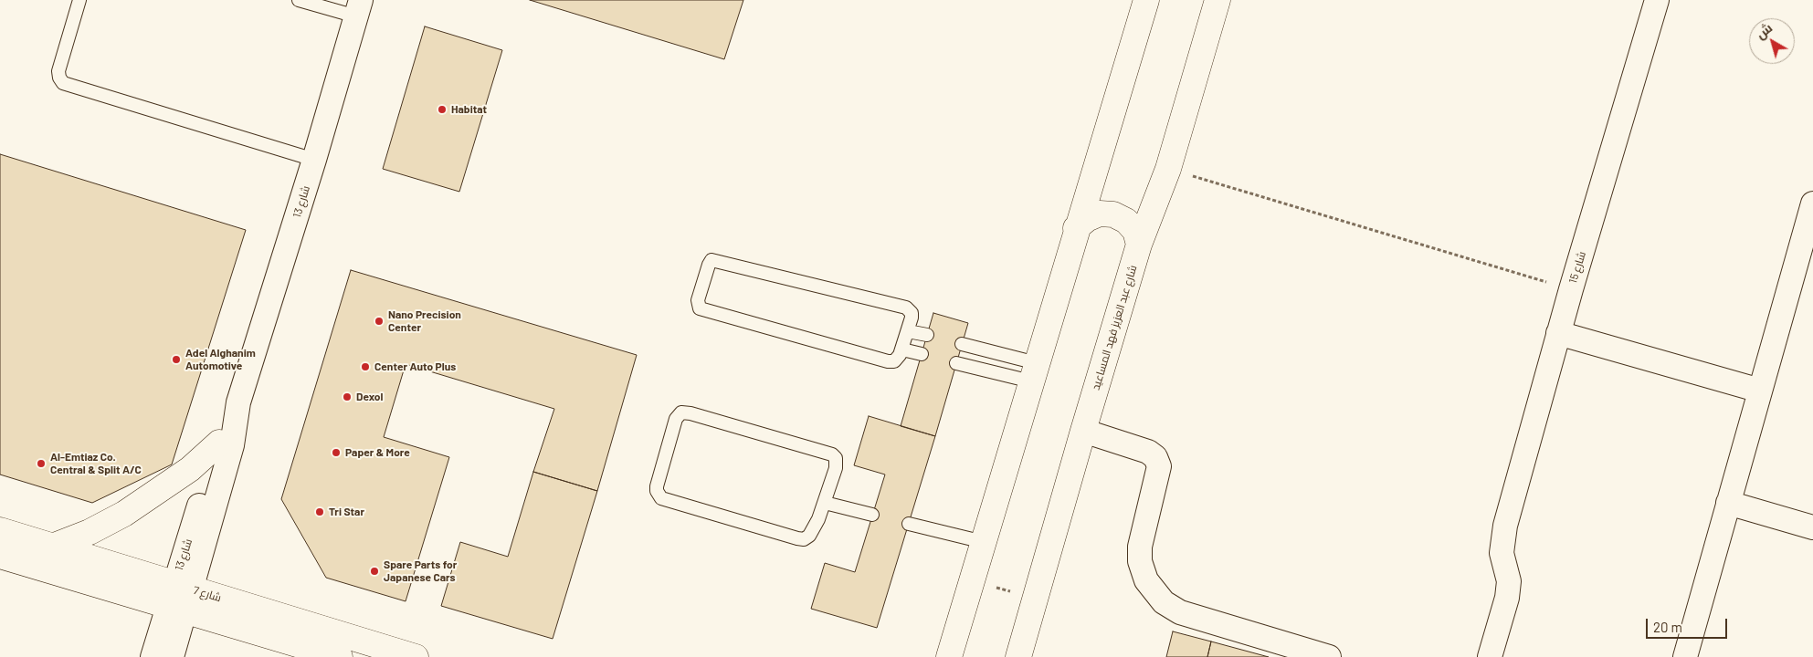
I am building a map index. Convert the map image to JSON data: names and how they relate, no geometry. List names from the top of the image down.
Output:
{
  "streets": {
    "main road": ["شارع عبد العزيز فهد المساعيد", "شارع 7"],
    "street": ["شارع 13", "شارع 15"]
  },
  "crossings": [
    ["شارع 13", "شارع 7"]
  ],
  "places": [
    "Habitat",
    "Nano Precision Center",
    "Adel Alghanim Automotive",
    "Center Auto Plus",
    "Dexol",
    "Paper & More",
    "Al-Emtiaz Co. Central & Split A/C",
    "Tri Star",
    "Spare Parts for Japanese Cars"
  ],
  "scale_bar": "20 m",
  "north": "top left"
}
